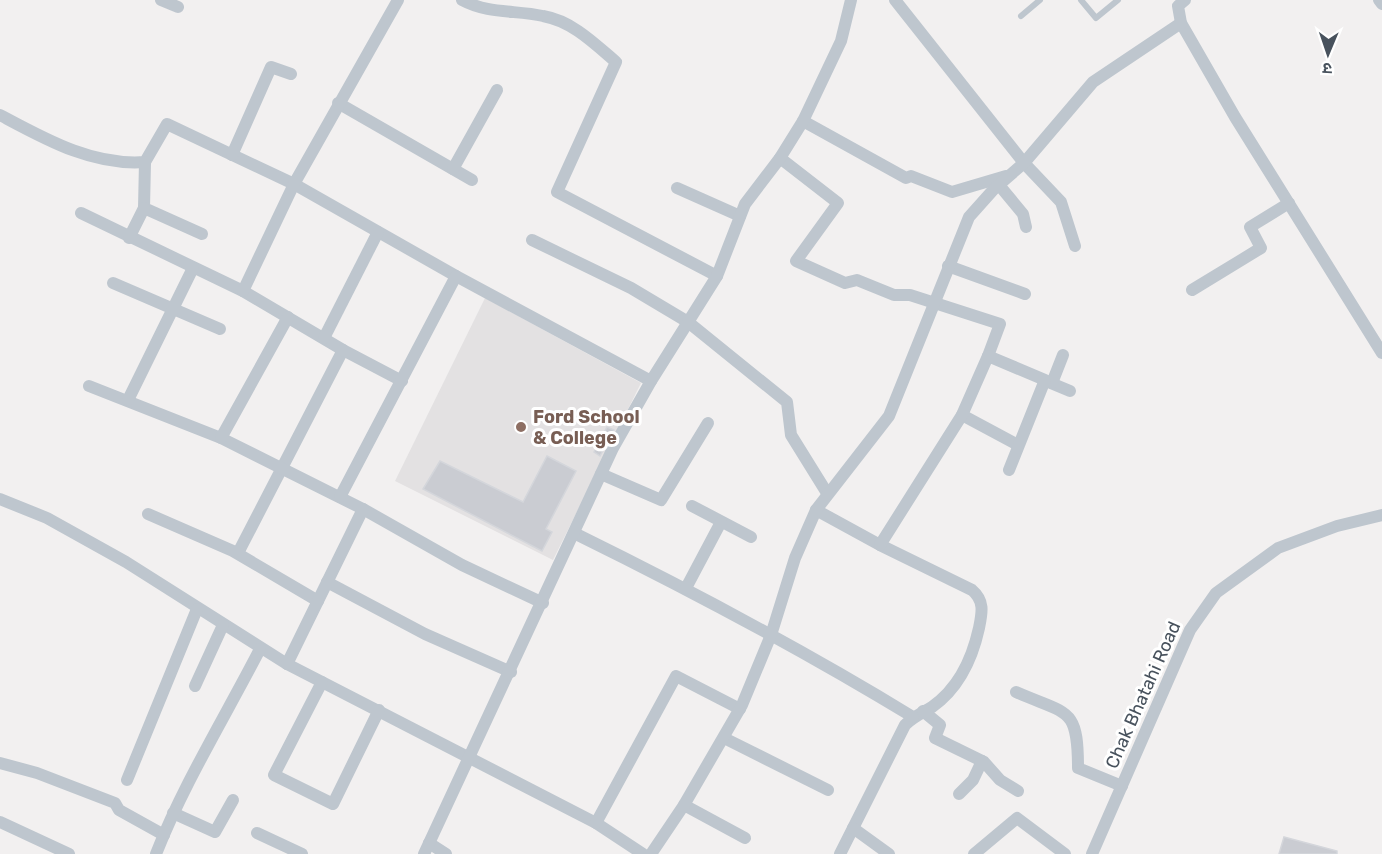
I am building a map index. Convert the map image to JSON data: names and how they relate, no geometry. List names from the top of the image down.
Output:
{
  "streets": {
    "street": ["Chak Bhatahi Road"]
  },
  "places": ["Ford School & College"],
  "north": "bottom"
}
